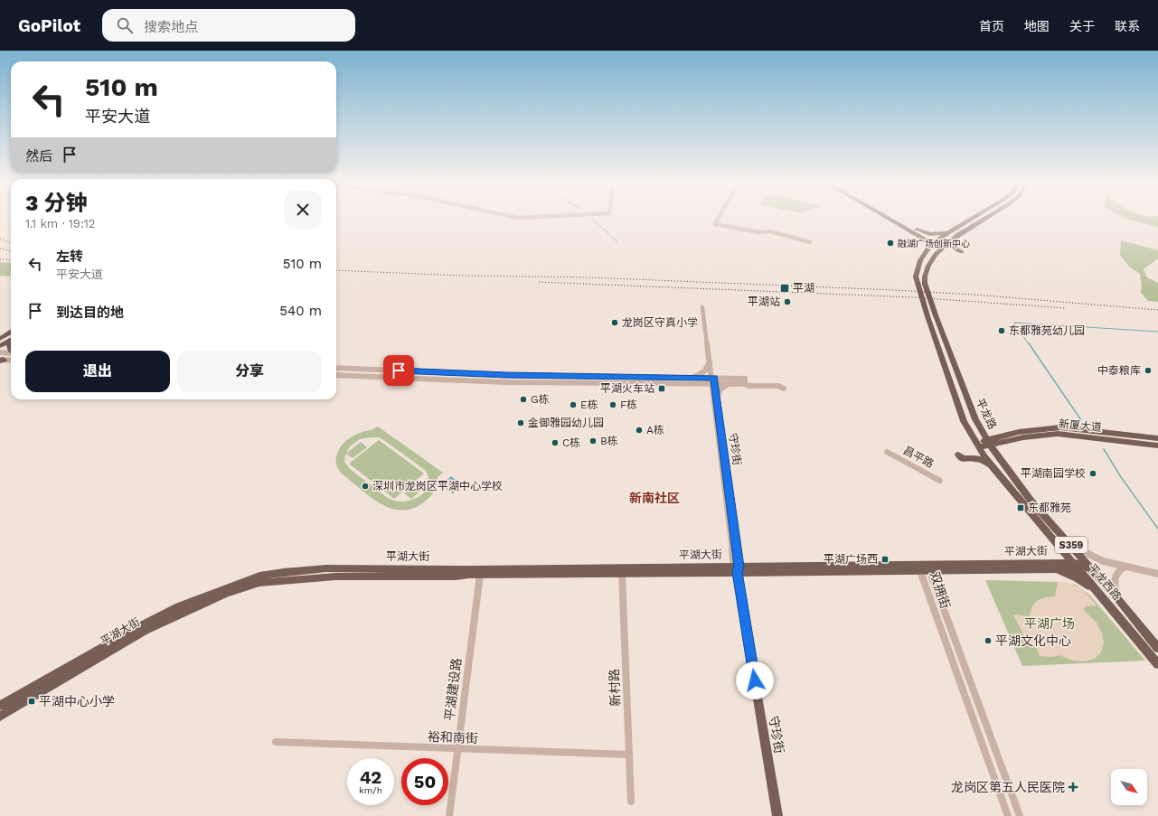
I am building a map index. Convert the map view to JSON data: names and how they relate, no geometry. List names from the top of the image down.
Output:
{
  "streets": {
    "main road": [
      "平龙路",
      "新厦大道",
      "守珍街",
      "S359",
      "平湖大街",
      "平龙西路"
    ],
    "street": [
      "昌平路",
      "双拥街",
      "新村路",
      "平湖建设路",
      "裕和南街"
    ]
  },
  "crossings": [
    ["平龙路", "新厦大道"],
    ["平龙路", "平湖大街"],
    ["平龙路", "平龙西路"],
    ["守珍街", "平湖大街"],
    ["平湖大街", "平龙西路"],
    ["平湖大街", "双拥街"],
    ["平湖大街", "新村路"],
    ["平湖大街", "平湖建设路"],
    ["新村路", "裕和南街"],
    ["平湖建设路", "裕和南街"]
  ],
  "districts": ["新南社区"],
  "parks": ["平湖广场"],
  "places": {
    "other": [
      "融湖广场创新中心",
      "平湖站",
      "龙岗区守真小学",
      "东都雅苑幼儿园",
      "中泰粮库",
      "G栋",
      "E栋",
      "F栋",
      "金御雅园幼儿园",
      "A栋",
      "B栋",
      "C栋",
      "平湖南园学校",
      "深圳市龙岗区平湖中心学校",
      "平湖文化中心"
    ],
    "transit": [
      "平湖",
      "平湖火车站",
      "东都雅苑",
      "平湖广场西",
      "平湖中心小学"
    ],
    "health": ["龙岗区第五人民医院"]
  },
  "north": "bottom right",
  "page": {
    "header": "GoPilot",
    "search": "搜索地点",
    "nav": [
      "首页",
      "地图",
      "关于",
      "联系"
    ],
    "turn": ["510 m", "平安大道"],
    "then": "然后",
    "heading": ["3 分钟", "1.1 km · 19:12"],
    "list": [
      {
        "name": "左转",
        "note": "平安大道",
        "value": "510 m"
      },
      {
        "name": "到达目的地",
        "value": "540 m"
      }
    ],
    "buttons": ["退出", "分享"],
    "speed": "42 km/h",
    "limit": "50"
  }
}
